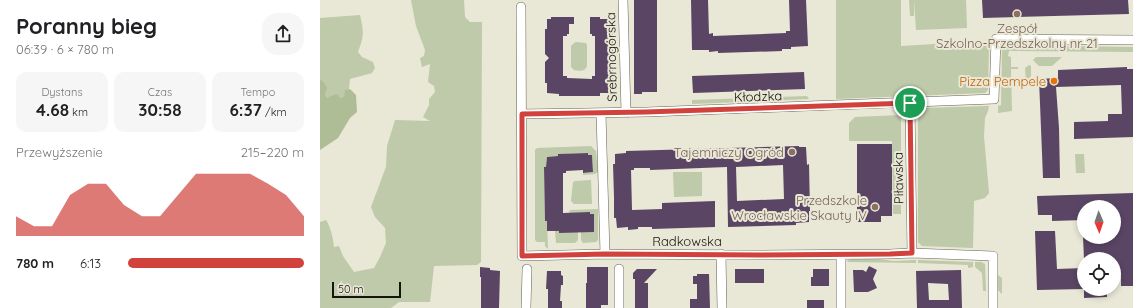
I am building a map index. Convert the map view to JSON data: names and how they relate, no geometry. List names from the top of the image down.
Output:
{
  "streets": {
    "street": [
      "Srebrnogórska",
      "Kłodzka",
      "Piławska",
      "Radkowska"
    ]
  },
  "crossings": [
    ["Srebrnogórska", "Kłodzka"],
    ["Kłodzka", "Piławska"],
    ["Kłodzka", "Radkowska"],
    ["Piławska", "Radkowska"]
  ],
  "places": [
    "Zespół Szkolno-Przedszkolny nr 21",
    "Pizza Pempele",
    "Tajemniczy Ogród",
    "Przedszkole Wrocławskie Skauty IV"
  ],
  "scale_bar": "50 m",
  "north": "bottom",
  "page": {
    "heading": ["Poranny bieg", "06:39 · 6 × 780 m"],
    "stats": [
      ["Dystans", "4.68 km"],
      ["Czas", "30:58"],
      ["Tempo", "6:37 /km"]
    ],
    "chart": ["Przewyższenie", "215–220 m"],
    "list": [
      {
        "name": "780 m",
        "note": "6:13"
      }
    ],
    "scale": "50 m"
  }
}
